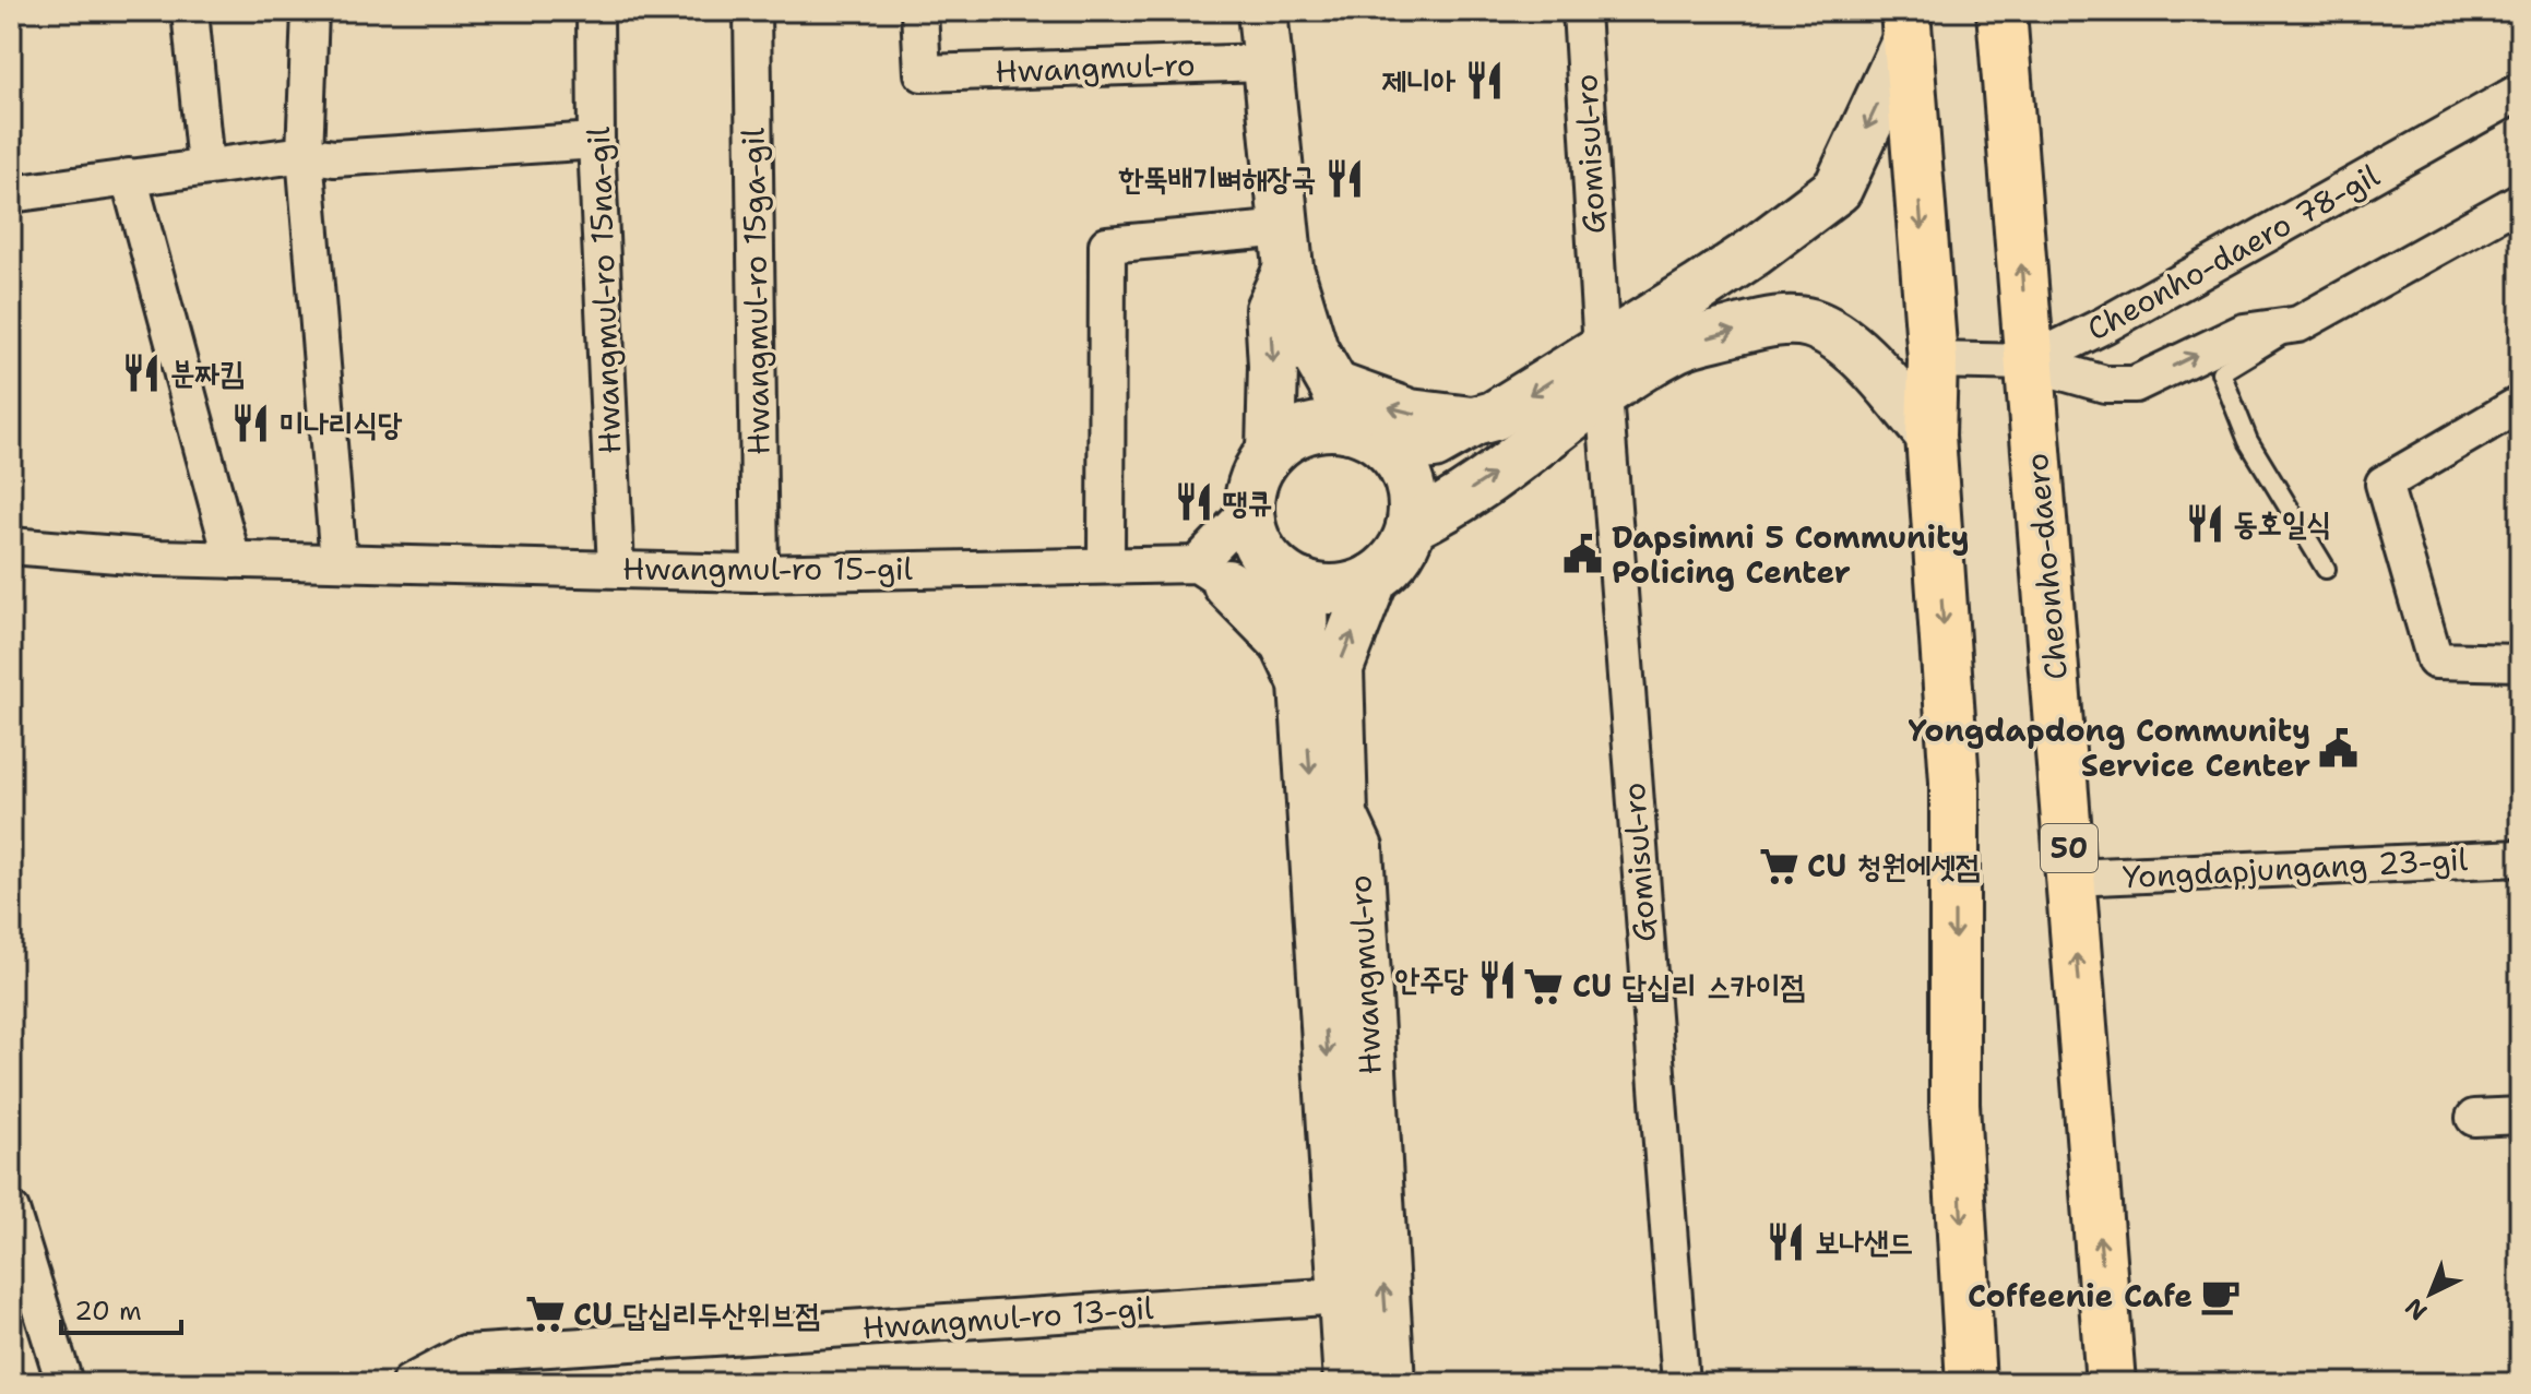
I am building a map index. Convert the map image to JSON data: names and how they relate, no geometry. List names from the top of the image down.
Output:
{
  "streets": {
    "main road": ["Cheonho-daero", "50"],
    "street": [
      "Hwangmul-ro",
      "Gomisul-ro",
      "Cheonho-daero 78-gil",
      "Hwangmul-ro 15na-gil",
      "Hwangmul-ro 15ga-gil",
      "Hwangmul-ro 15-gil",
      "Yongdapjungang 23-gil",
      "Hwangmul-ro 13-gil"
    ]
  },
  "crossings": [
    ["Hwangmul-ro", "Hwangmul-ro 15-gil"],
    ["Hwangmul-ro", "Hwangmul-ro 13-gil"],
    ["Cheonho-daero 78-gil", "Cheonho-daero"],
    ["Hwangmul-ro 15na-gil", "Hwangmul-ro 15-gil"],
    ["Hwangmul-ro 15ga-gil", "Hwangmul-ro 15-gil"],
    ["Cheonho-daero", "Yongdapjungang 23-gil"]
  ],
  "places": {
    "restaurant": [
      "제니아",
      "한뚝배기뼈해장국",
      "분짜킴",
      "미나리식당",
      "땡큐",
      "동호일식",
      "안주당",
      "보나샌드"
    ],
    "public building": ["Dapsimni 5 Community Policing Center", "Yongdapdong Community Service Center"],
    "supermarket": ["CU 청원에셋점", "CU 답십리 스카이점", "CU 답십리두산위브점"],
    "cafe": ["Coffeenie Cafe"]
  },
  "scale_bar": "20 m",
  "north": "bottom left"
}
